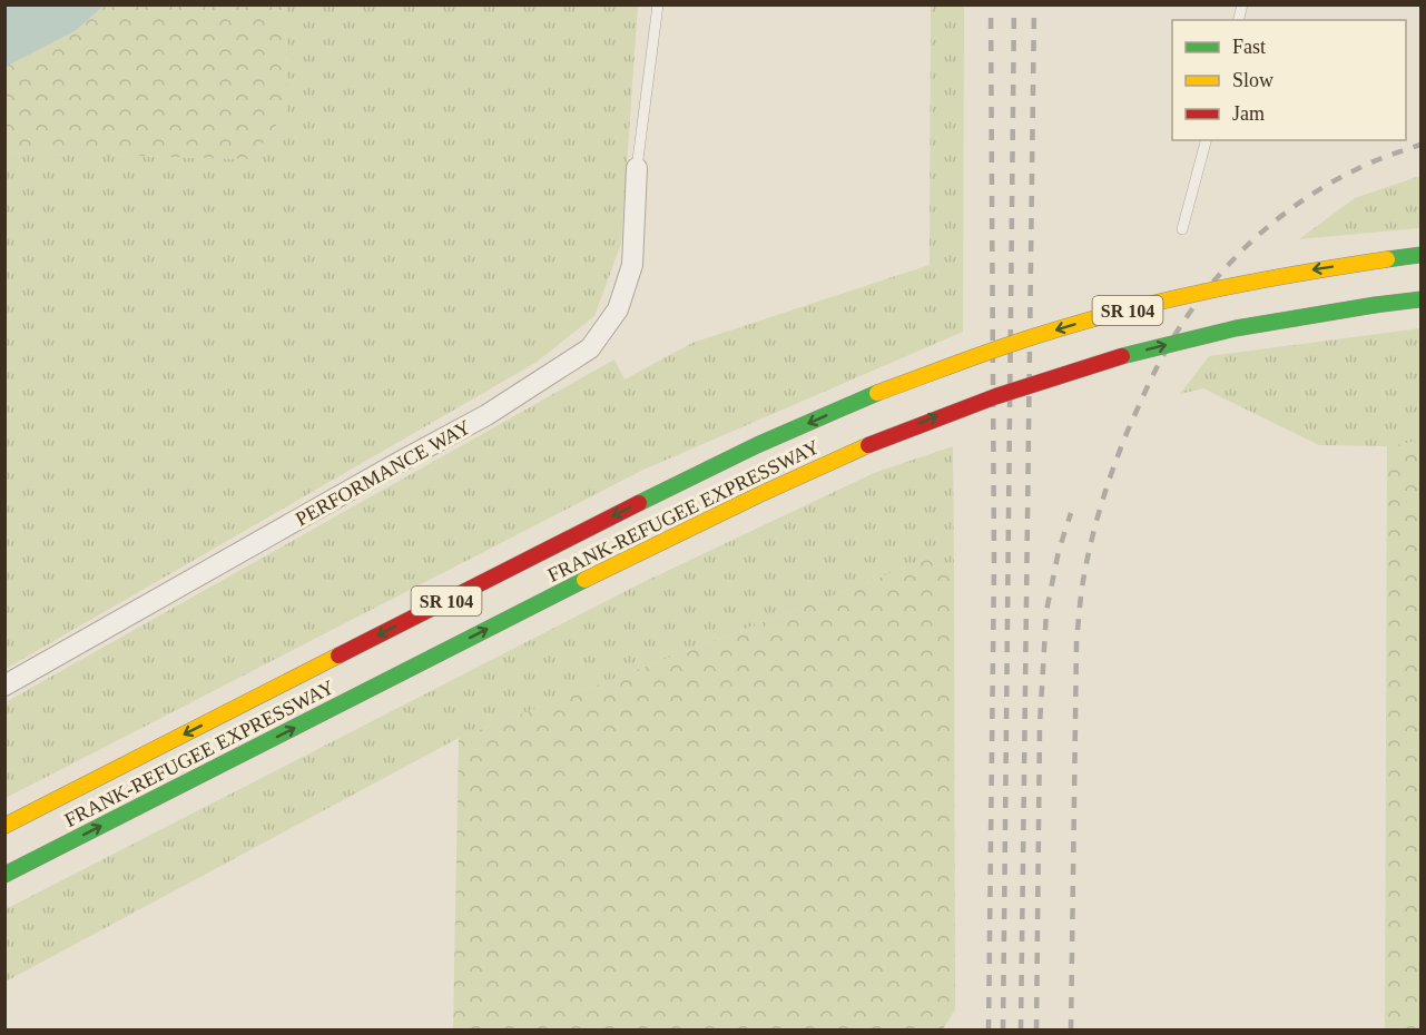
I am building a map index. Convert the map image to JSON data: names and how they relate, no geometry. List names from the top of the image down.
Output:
{
  "streets": {
    "highway": ["SR 104", "FRANK-REFUGEE EXPRESSWAY"],
    "street": ["PERFORMANCE WAY"]
  },
  "legend": ["Fast", "Slow", "Jam"]
}
